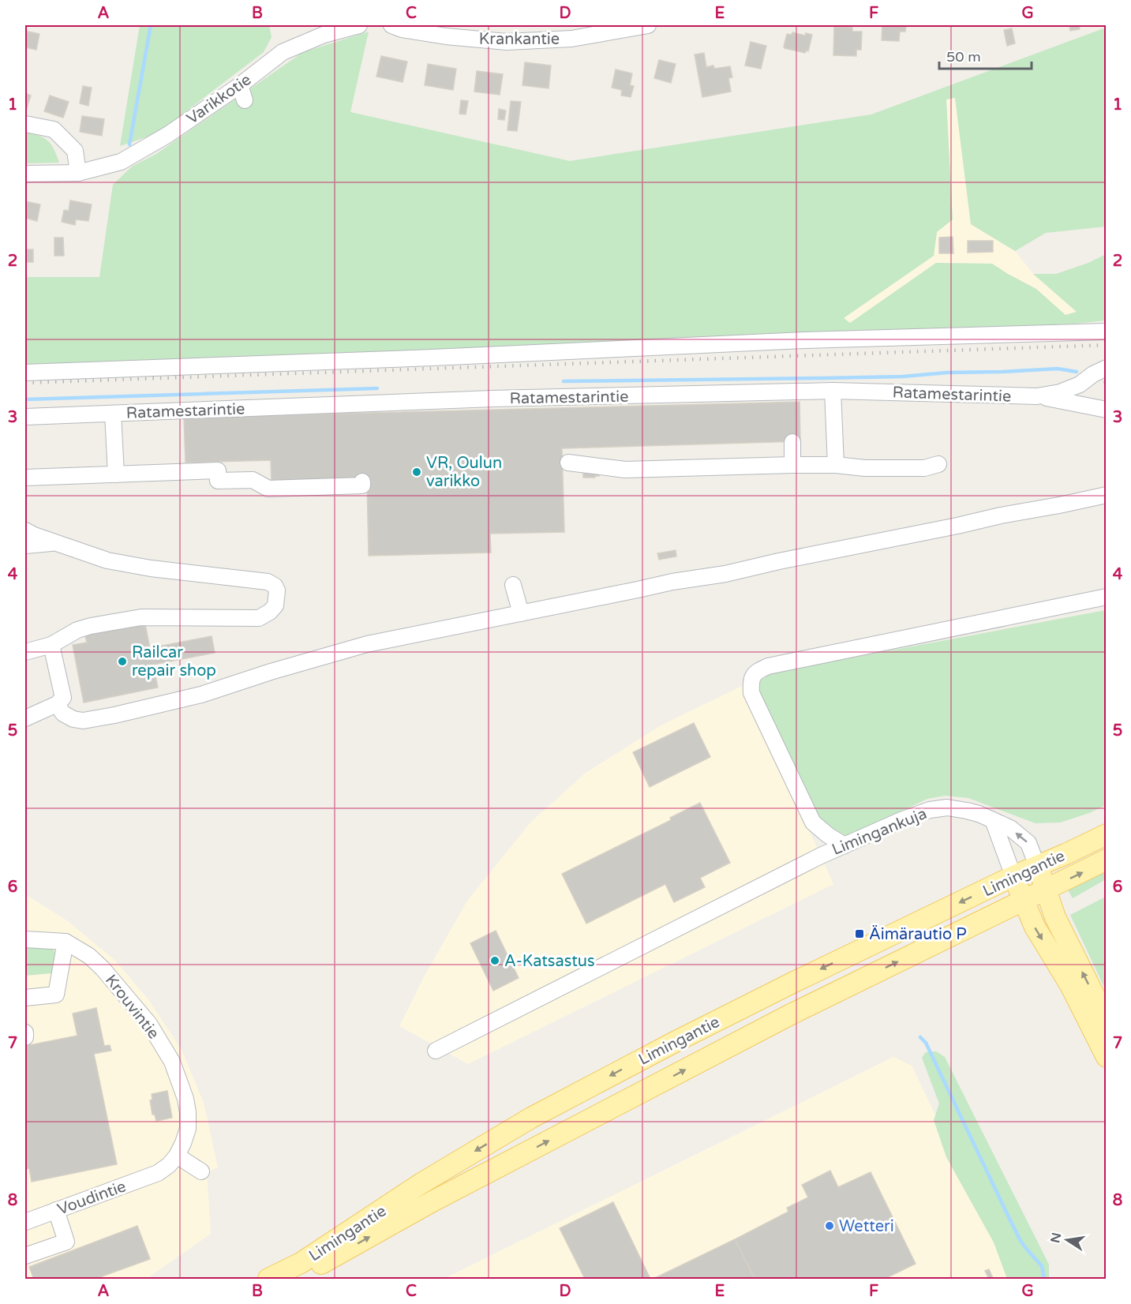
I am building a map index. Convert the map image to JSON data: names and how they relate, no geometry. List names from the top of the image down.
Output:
{
  "streets": {
    "main road": ["Limingantie"],
    "street": [
      "Krankantie",
      "Varikkotie",
      "Ratamestarintie",
      "Limingankuja",
      "Krouvintie",
      "Voudintie"
    ]
  },
  "crossings": [
    ["Limingankuja", "Limingantie"],
    ["Krouvintie", "Voudintie"]
  ],
  "places": {
    "other": [
      "VR, Oulun varikko",
      "Railcar repair shop",
      "A-Katsastus",
      "Wetteri"
    ],
    "transit": ["Äimärautio P"]
  },
  "scale_bar": "50 m",
  "north": "left",
  "grid": {
    "columns": [
      "A",
      "B",
      "C",
      "D",
      "E",
      "F",
      "G"
    ],
    "rows": [
      "1",
      "2",
      "3",
      "4",
      "5",
      "6",
      "7",
      "8"
    ]
  }
}
